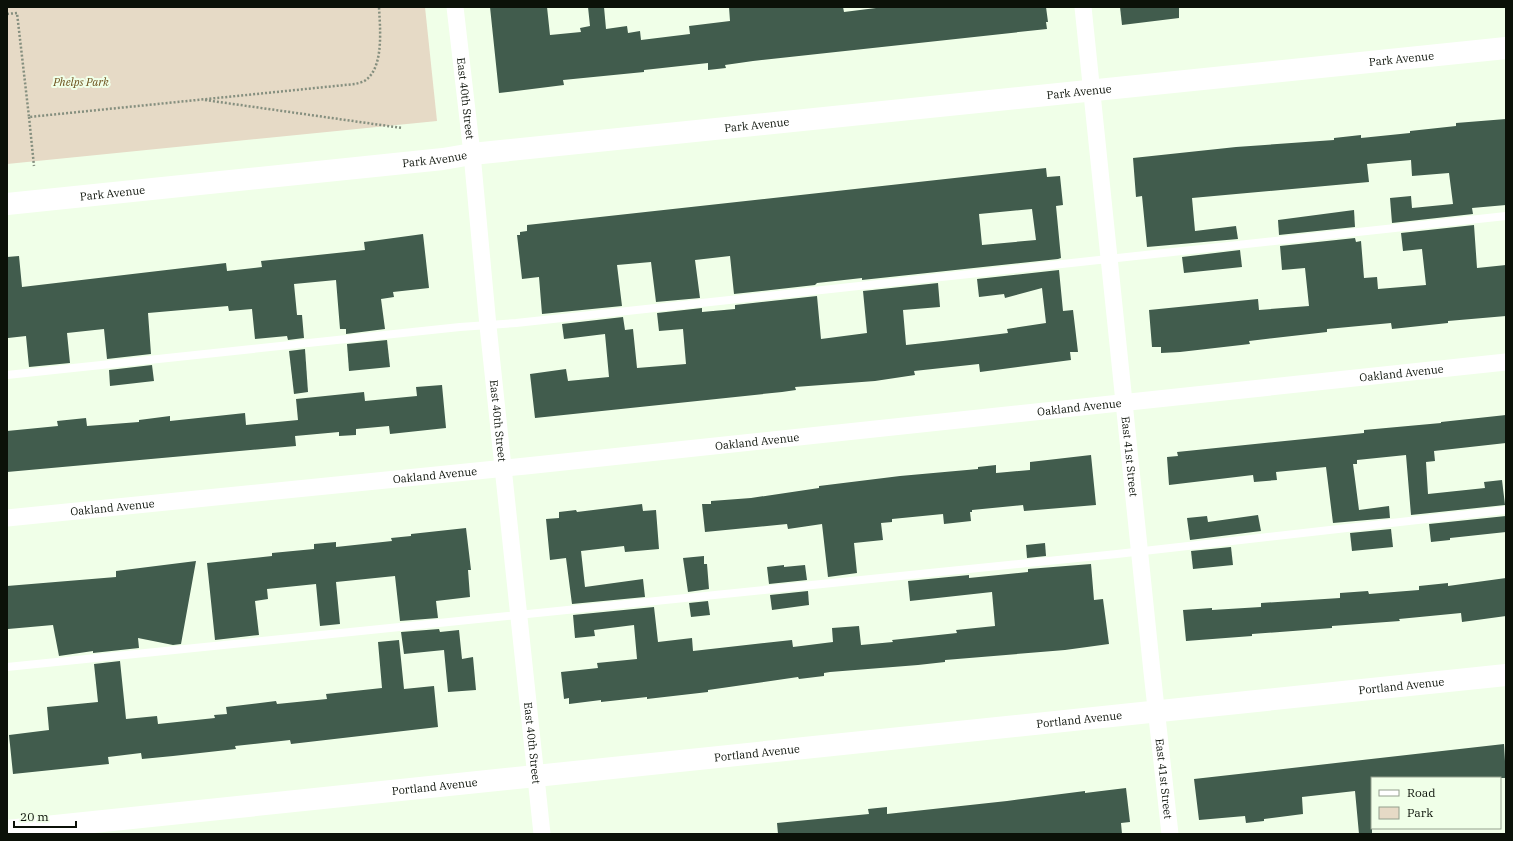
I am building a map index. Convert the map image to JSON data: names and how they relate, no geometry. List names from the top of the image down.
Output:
{
  "streets": {
    "street": [
      "Park Avenue",
      "East 40th Street",
      "Oakland Avenue",
      "East 41st Street",
      "Portland Avenue"
    ]
  },
  "crossings": [
    ["Park Avenue", "East 40th Street"],
    ["Park Avenue", "East 41st Street"],
    ["East 40th Street", "Oakland Avenue"],
    ["East 40th Street", "Portland Avenue"],
    ["Oakland Avenue", "East 41st Street"],
    ["East 41st Street", "Portland Avenue"]
  ],
  "parks": ["Phelps Park"],
  "legend": ["Road", "Park"],
  "scale_bar": "20 m"
}
